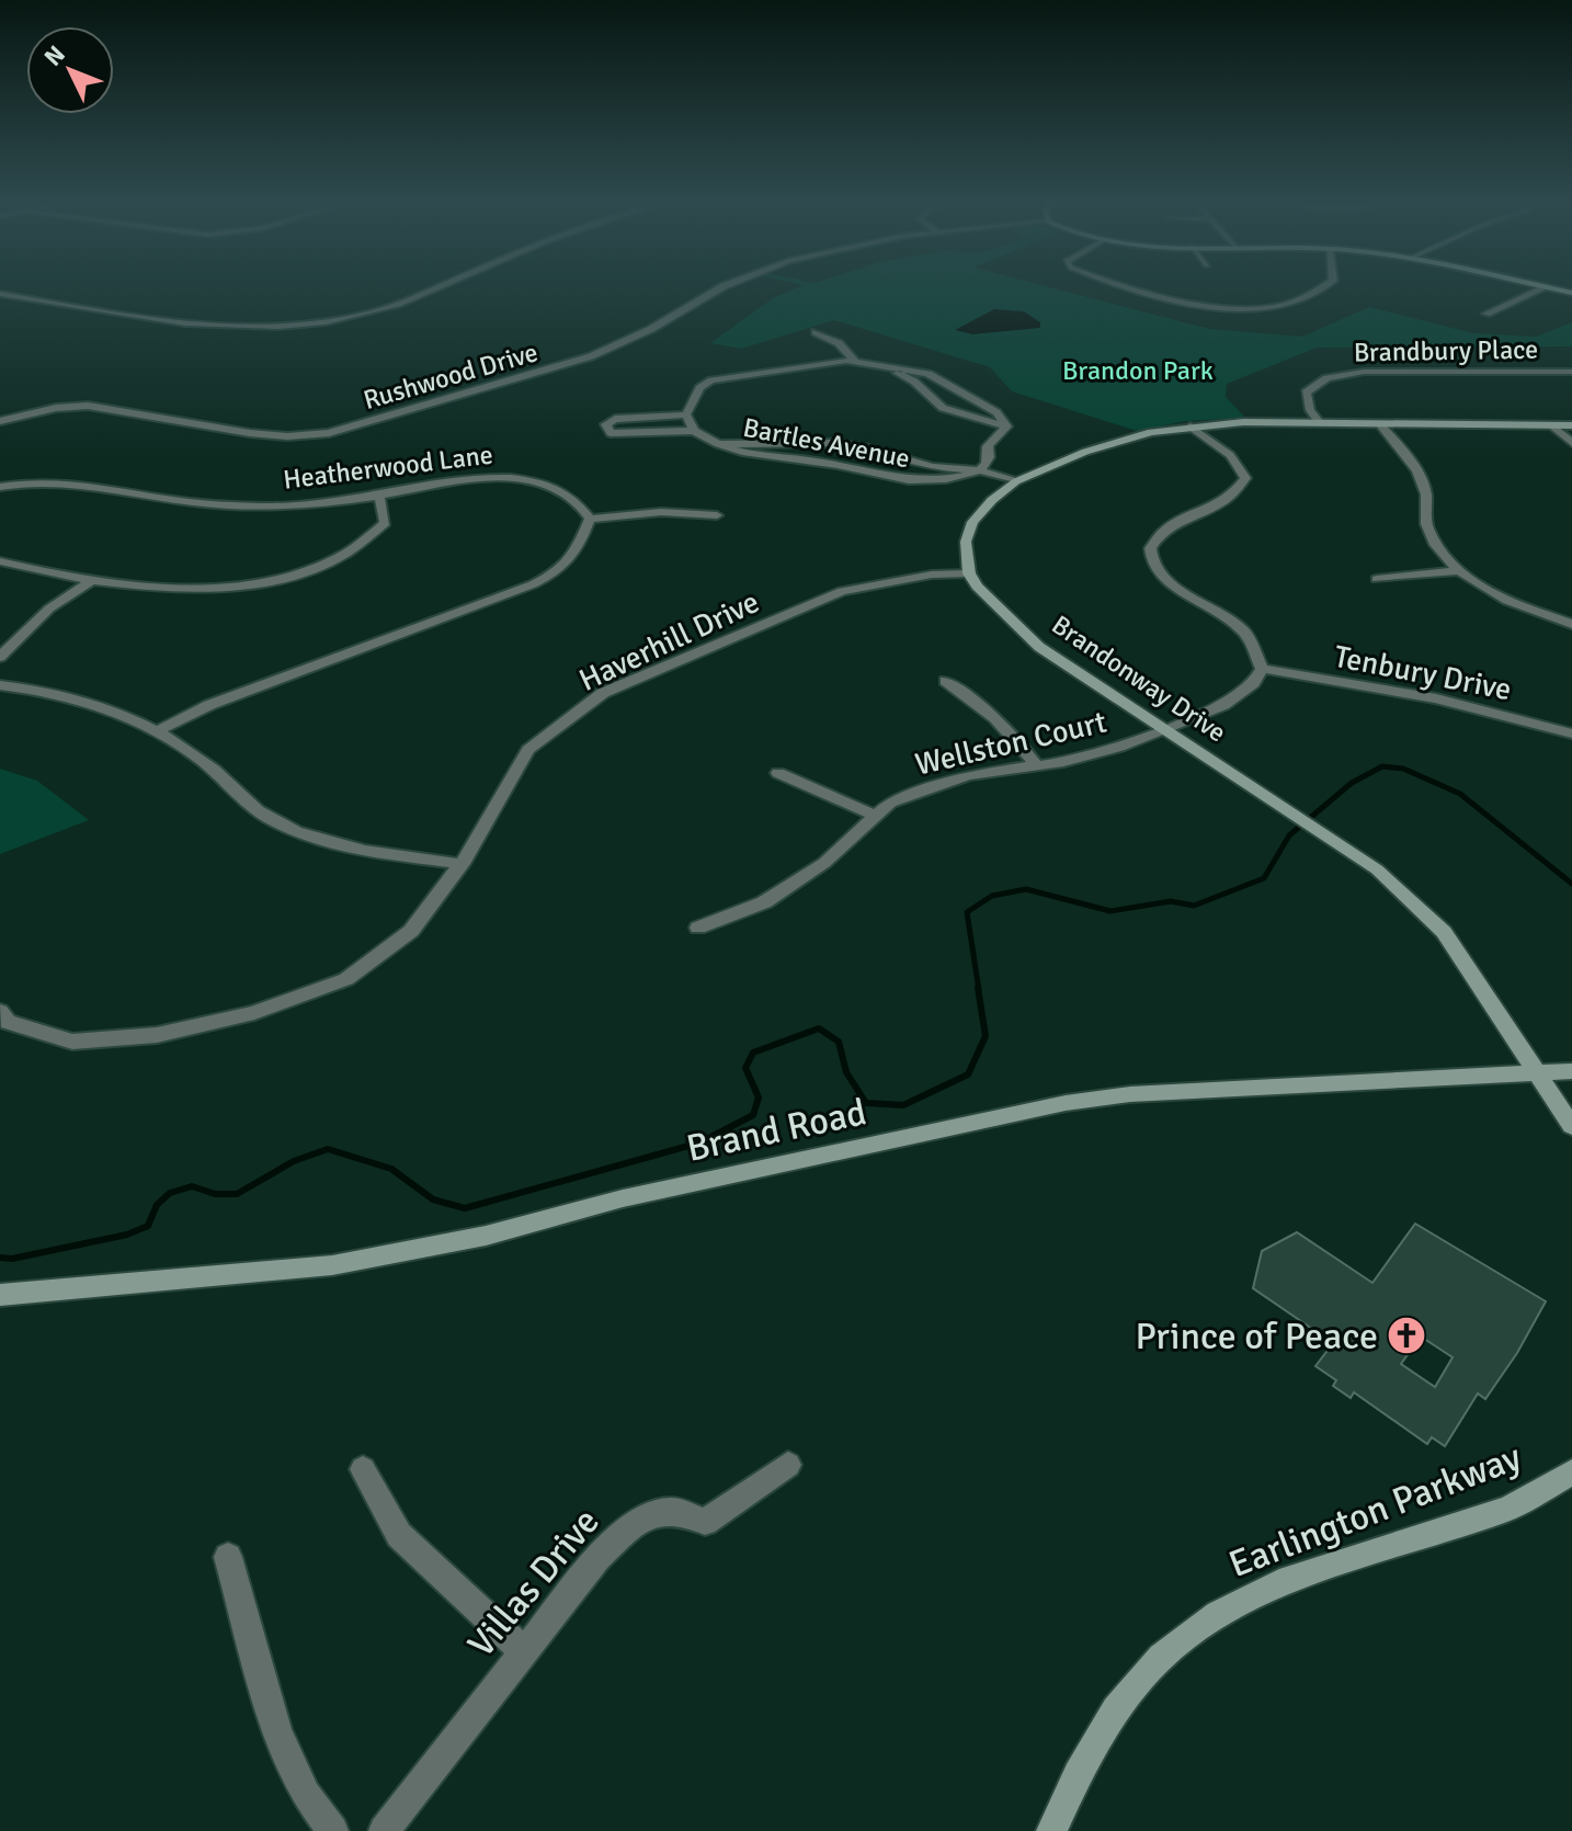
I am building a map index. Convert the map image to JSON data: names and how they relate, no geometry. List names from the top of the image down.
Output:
{
  "streets": {
    "street": [
      "Brandbury Place",
      "Rushwood Drive",
      "Bartles Avenue",
      "Heatherwood Lane",
      "Haverhill Drive",
      "Tenbury Drive",
      "Brandonway Drive",
      "Wellston Court",
      "Brand Road",
      "Earlington Parkway",
      "Villas Drive"
    ]
  },
  "crossings": [
    ["Haverhill Drive", "Brandonway Drive"],
    ["Tenbury Drive", "Wellston Court"],
    ["Brandonway Drive", "Wellston Court"],
    ["Brandonway Drive", "Brand Road"]
  ],
  "parks": ["Brandon Park"],
  "places": {
    "church": ["Prince of Peace"]
  },
  "north": "top left"
}
